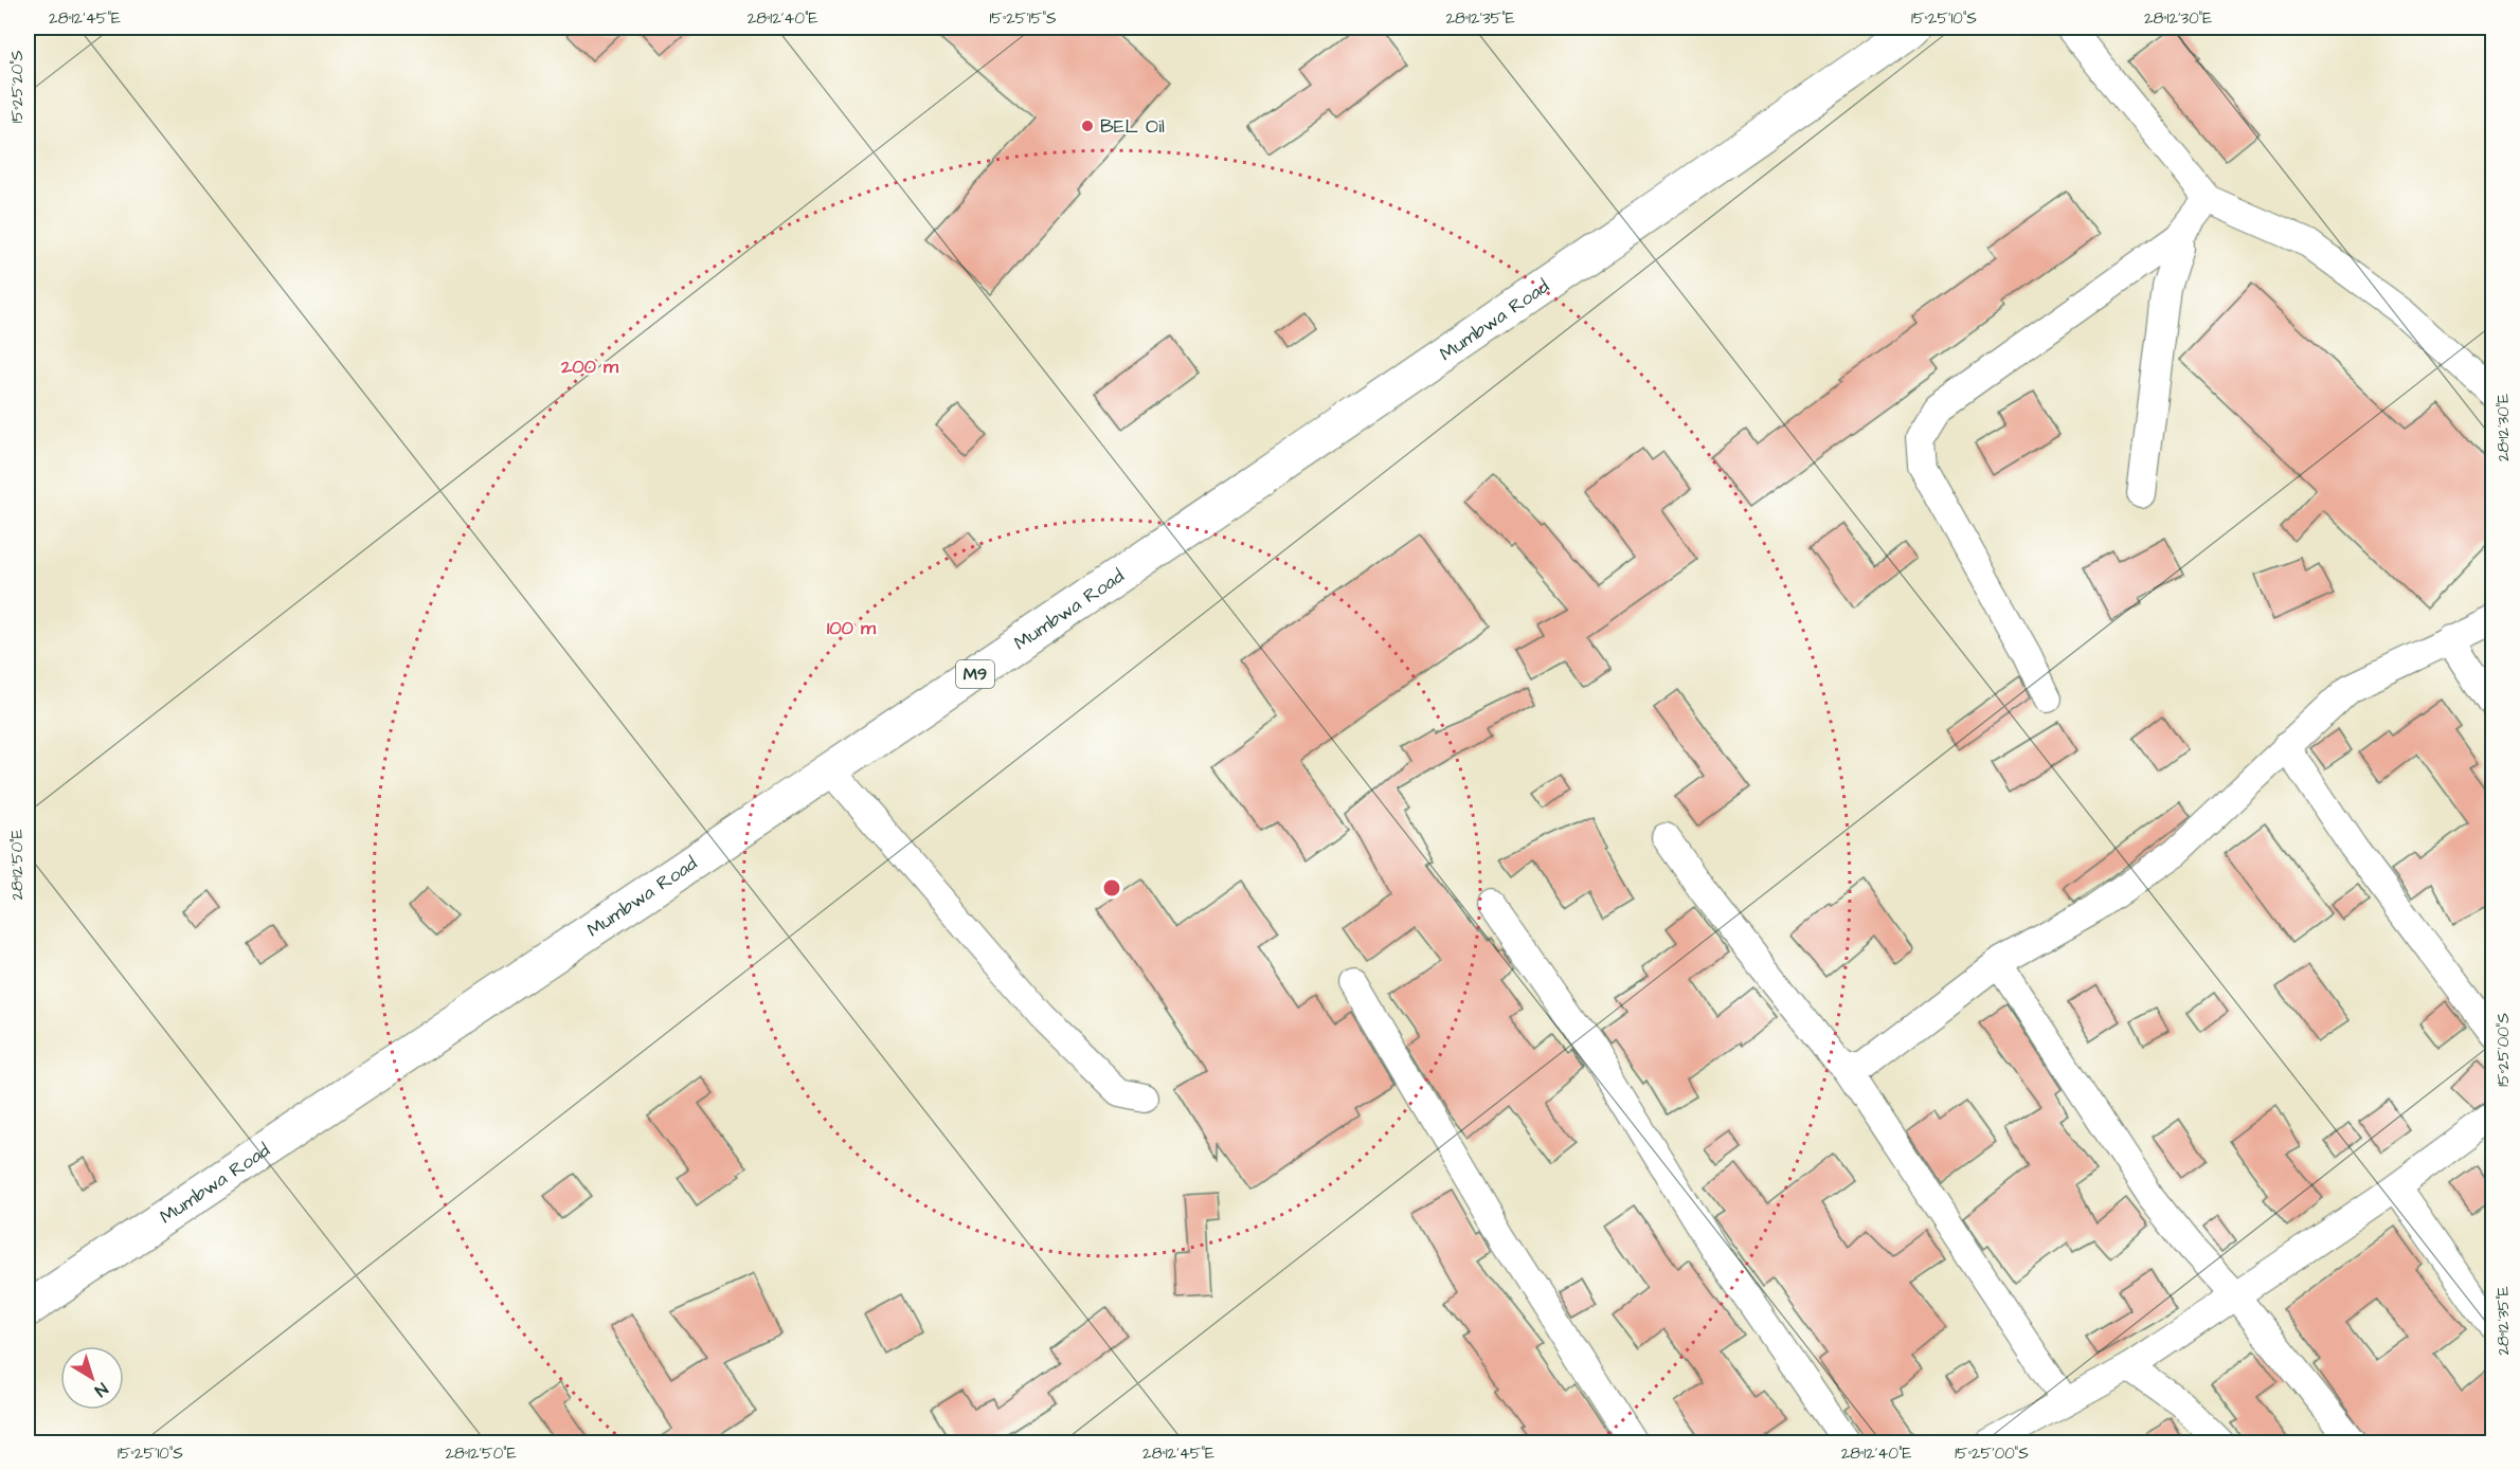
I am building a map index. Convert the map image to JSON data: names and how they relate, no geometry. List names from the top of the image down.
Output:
{
  "streets": {
    "main road": ["Mumbwa Road", "M9"]
  },
  "places": ["BEL Oil"],
  "north": "bottom right",
  "coordinates": [
    "28°12'45\"E",
    "28°12'40\"E",
    "15°25'15\"S",
    "28°12'35\"E",
    "15°25'10\"S",
    "28°12'30\"E",
    "15°25'20\"S",
    "28°12'50\"E",
    "15°25'00\"S"
  ],
  "rings": ["200 m", "100 m"]
}
